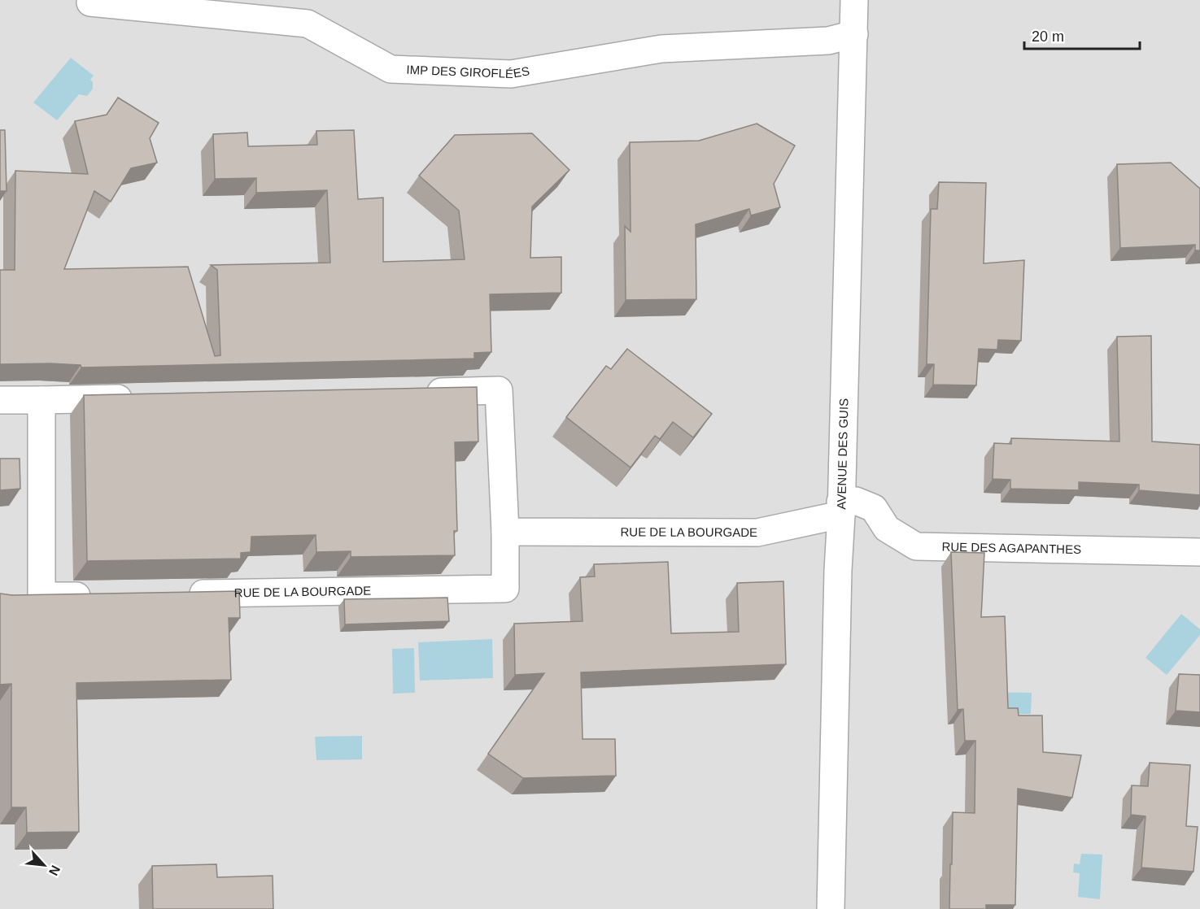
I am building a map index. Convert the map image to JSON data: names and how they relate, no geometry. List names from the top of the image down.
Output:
{
  "streets": {
    "street": [
      "IMP DES GIROFLÉES",
      "AVENUE DES GUIS",
      "RUE DE LA BOURGADE",
      "RUE DES AGAPANTHES"
    ]
  },
  "crossings": [
    ["IMP DES GIROFLÉES", "AVENUE DES GUIS"],
    ["AVENUE DES GUIS", "RUE DE LA BOURGADE"],
    ["AVENUE DES GUIS", "RUE DES AGAPANTHES"],
    ["RUE DE LA BOURGADE", "RUE DES AGAPANTHES"]
  ],
  "scale_bar": "20 m",
  "north": "bottom right"
}
